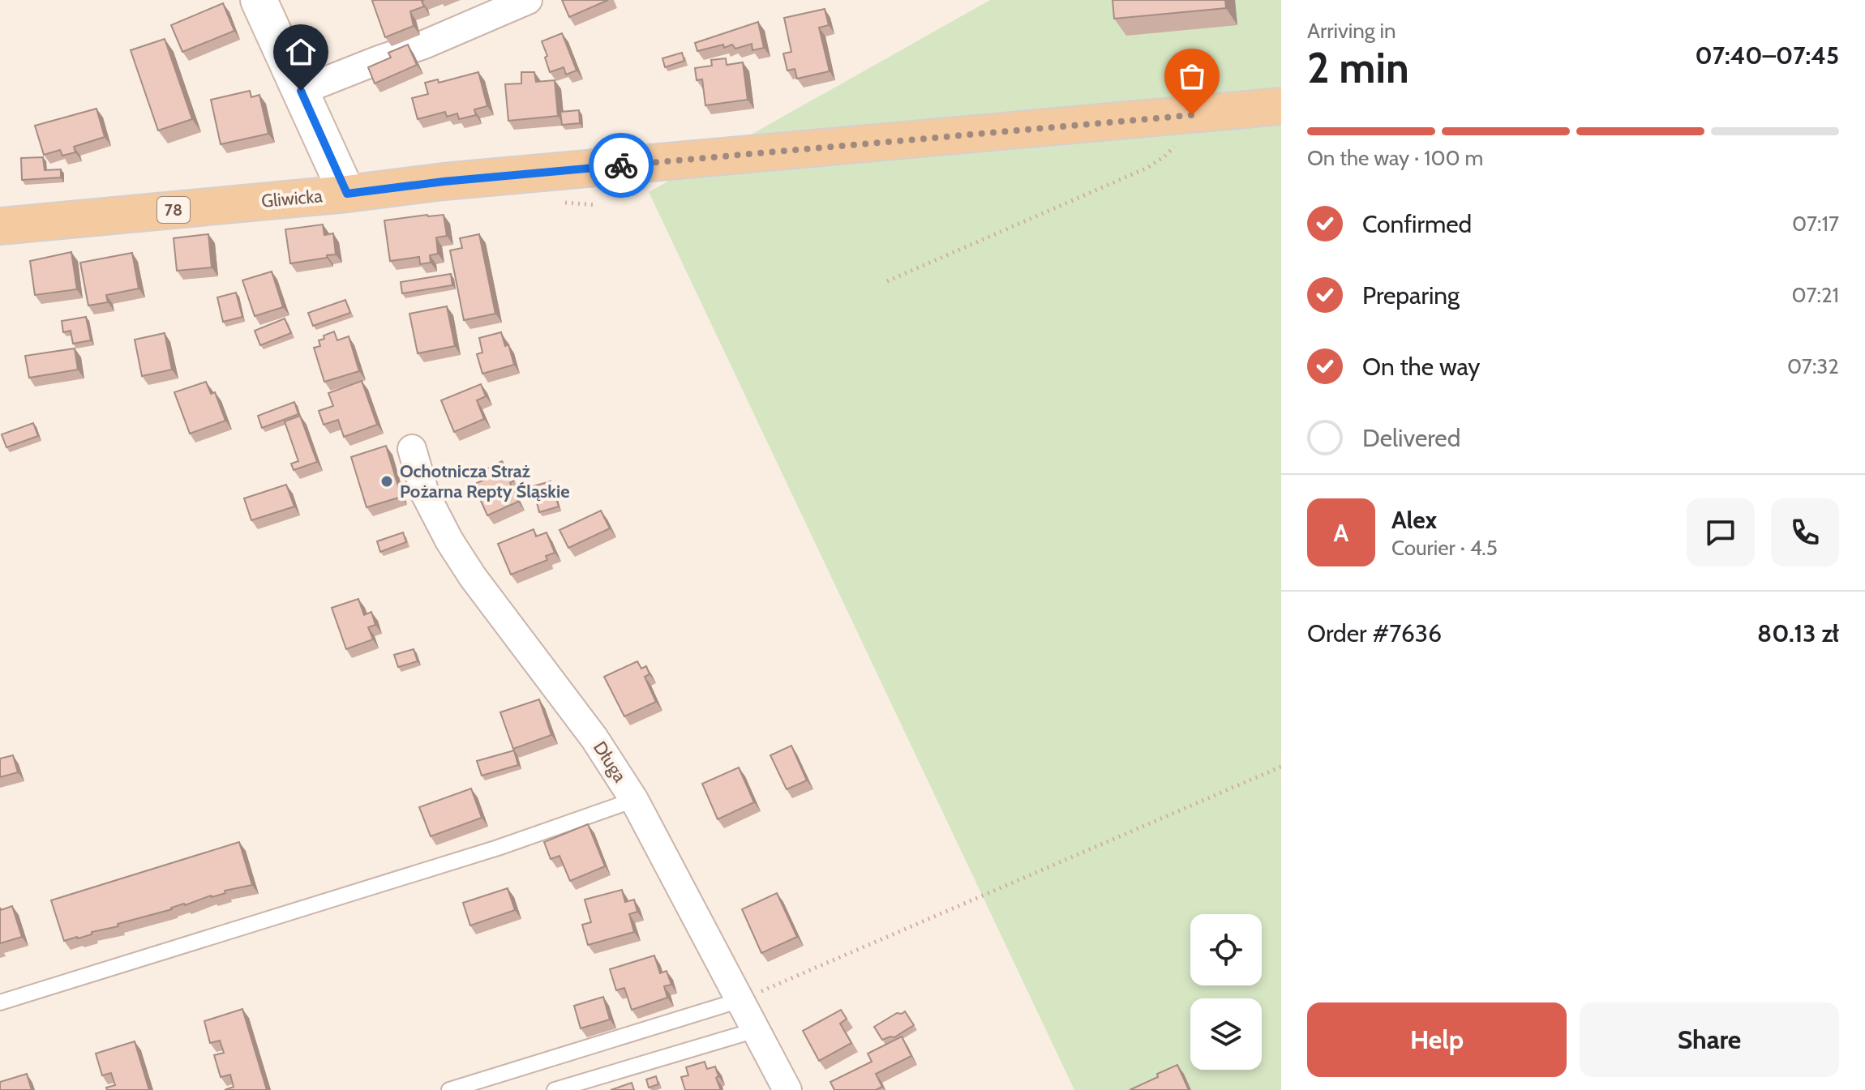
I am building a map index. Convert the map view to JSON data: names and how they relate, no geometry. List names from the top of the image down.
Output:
{
  "streets": {
    "main road": ["Gliwicka", "78"],
    "street": ["Długa"]
  },
  "places": ["Ochotnicza Straż Pożarna Repty Śląskie"],
  "page": {
    "heading": ["2 min", "Arriving in", "07:40–07:45"],
    "panel": [
      "Alex",
      "Courier · 4.5",
      "Order #7636",
      "80.13 zł"
    ],
    "bar": "On the way · 100 m",
    "list": [
      ["Confirmed", "07:17"],
      ["Preparing", "07:21"],
      ["On the way", "07:32"],
      "Delivered"
    ],
    "round": "A",
    "buttons": ["Help", "Share"]
  }
}
